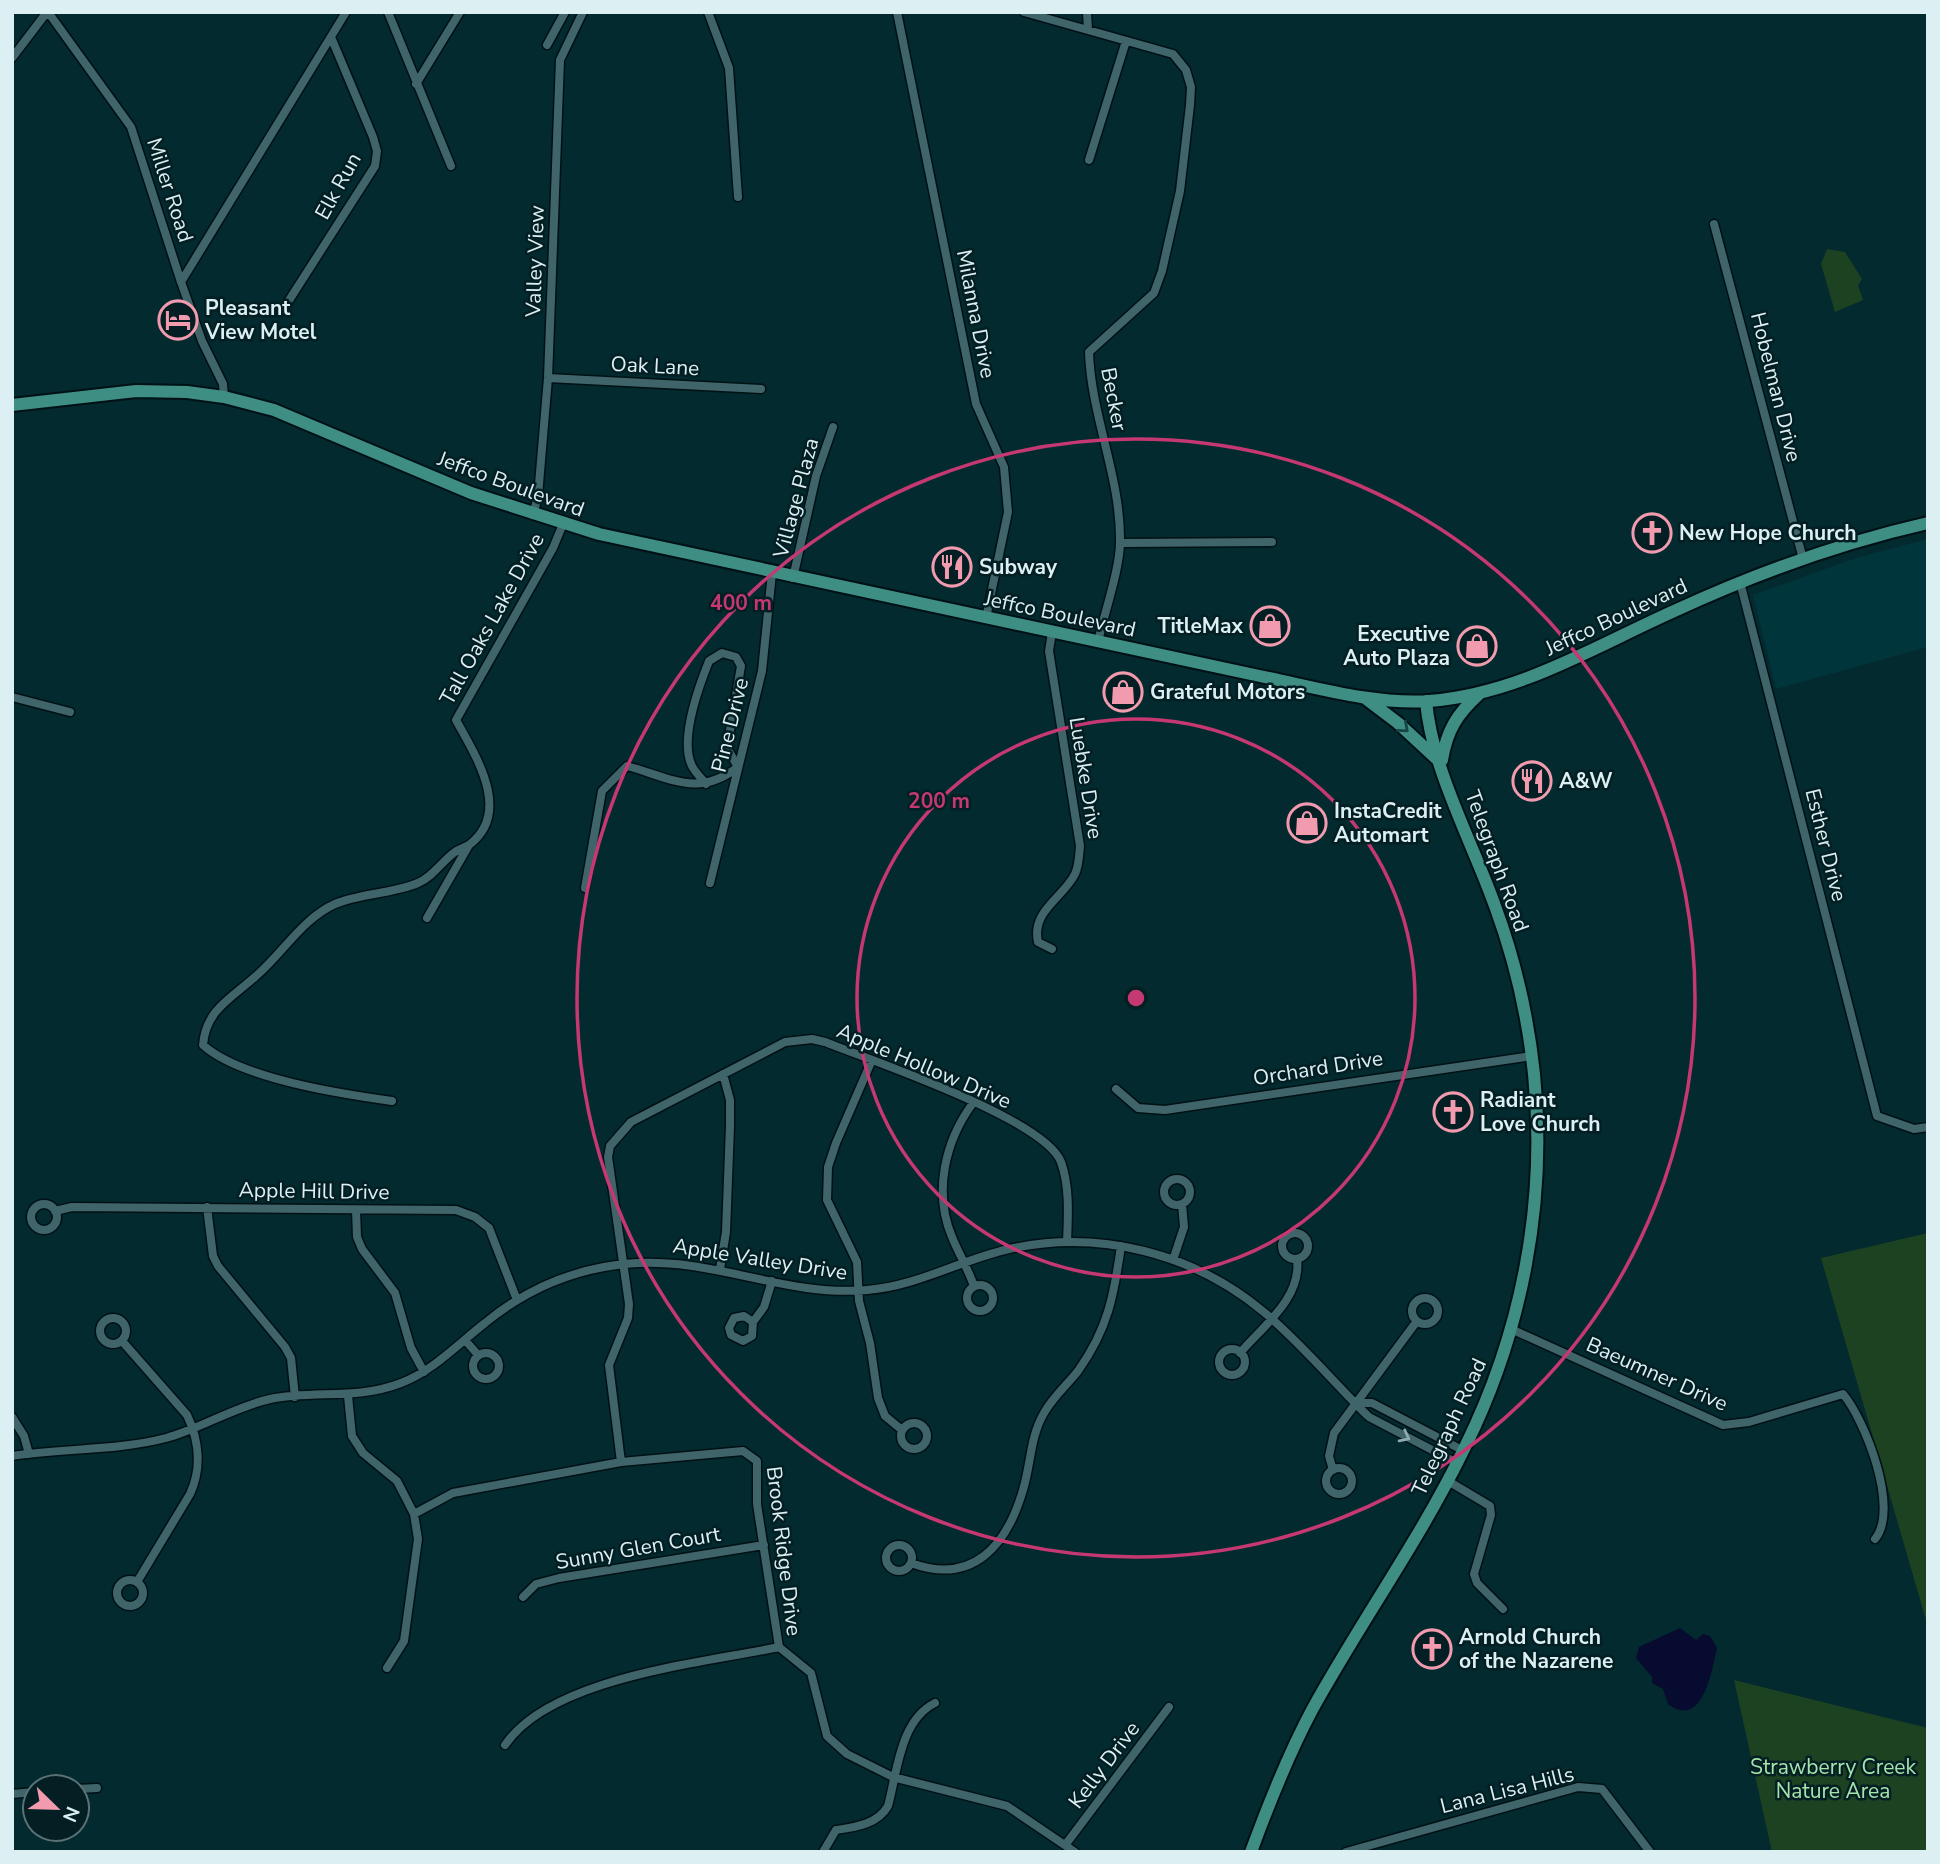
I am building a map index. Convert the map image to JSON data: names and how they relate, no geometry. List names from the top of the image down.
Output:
{
  "streets": {
    "main road": ["Jeffco Boulevard", "Telegraph Road"],
    "street": [
      "Elk Run",
      "Miller Road",
      "Valley View",
      "Milanna Drive",
      "Oak Lane",
      "Hobelman Drive",
      "Becker",
      "Village Plaza",
      "Tall Oaks Lake Drive",
      "Pine Drive",
      "Luebke Drive",
      "Esther Drive",
      "Apple Hollow Drive",
      "Orchard Drive",
      "Apple Hill Drive",
      "Apple Valley Drive",
      "Baeumner Drive",
      "Sunny Glen Court",
      "Brook Ridge Drive",
      "Kelly Drive",
      "Lana Lisa Hills"
    ]
  },
  "crossings": [
    ["Miller Road", "Jeffco Boulevard"],
    ["Valley View", "Oak Lane"],
    ["Valley View", "Jeffco Boulevard"],
    ["Milanna Drive", "Jeffco Boulevard"],
    ["Hobelman Drive", "Jeffco Boulevard"],
    ["Becker", "Jeffco Boulevard"],
    ["Jeffco Boulevard", "Village Plaza"],
    ["Jeffco Boulevard", "Tall Oaks Lake Drive"],
    ["Jeffco Boulevard", "Pine Drive"],
    ["Jeffco Boulevard", "Luebke Drive"],
    ["Jeffco Boulevard", "Esther Drive"],
    ["Jeffco Boulevard", "Telegraph Road"],
    ["Telegraph Road", "Orchard Drive"],
    ["Telegraph Road", "Apple Valley Drive"],
    ["Telegraph Road", "Baeumner Drive"],
    ["Apple Hollow Drive", "Apple Valley Drive"],
    ["Apple Hollow Drive", "Brook Ridge Drive"],
    ["Apple Hill Drive", "Apple Valley Drive"],
    ["Sunny Glen Court", "Brook Ridge Drive"],
    ["Brook Ridge Drive", "Kelly Drive"]
  ],
  "parks": ["Strawberry Creek Nature Area"],
  "places": {
    "hotel": ["Pleasant View Motel"],
    "church": ["New Hope Church", "Radiant Love Church", "Arnold Church of the Nazarene"],
    "restaurant": ["Subway", "A&W"],
    "shop": [
      "TitleMax",
      "Executive Auto Plaza",
      "Grateful Motors",
      "InstaCredit Automart"
    ]
  },
  "north": "bottom right",
  "rings": ["400 m", "200 m"]
}
